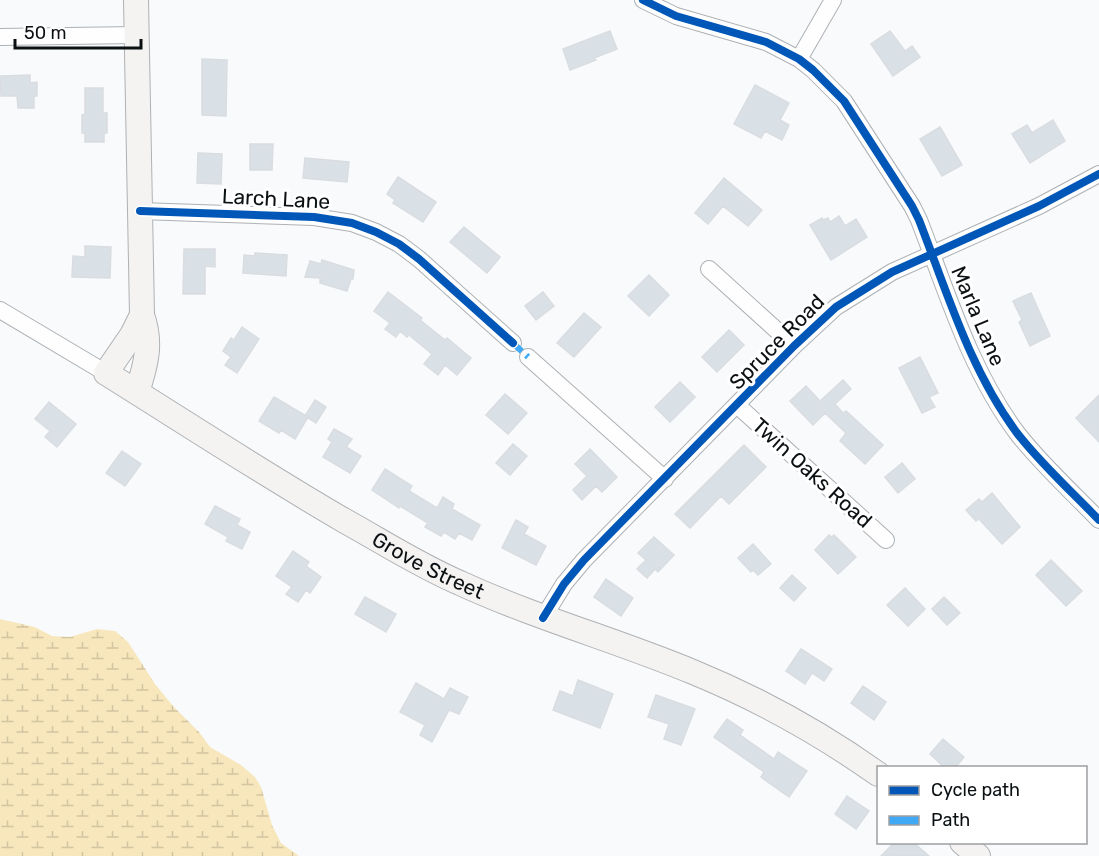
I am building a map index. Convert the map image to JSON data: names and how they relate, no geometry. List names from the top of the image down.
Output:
{
  "streets": {
    "main road": ["Grove Street"],
    "street": [
      "Larch Lane",
      "Marla Lane",
      "Spruce Road",
      "Twin Oaks Road"
    ]
  },
  "crossings": [
    ["Marla Lane", "Spruce Road"],
    ["Spruce Road", "Twin Oaks Road"],
    ["Spruce Road", "Grove Street"]
  ],
  "legend": ["Cycle path", "Path"],
  "scale_bar": "50 m"
}
